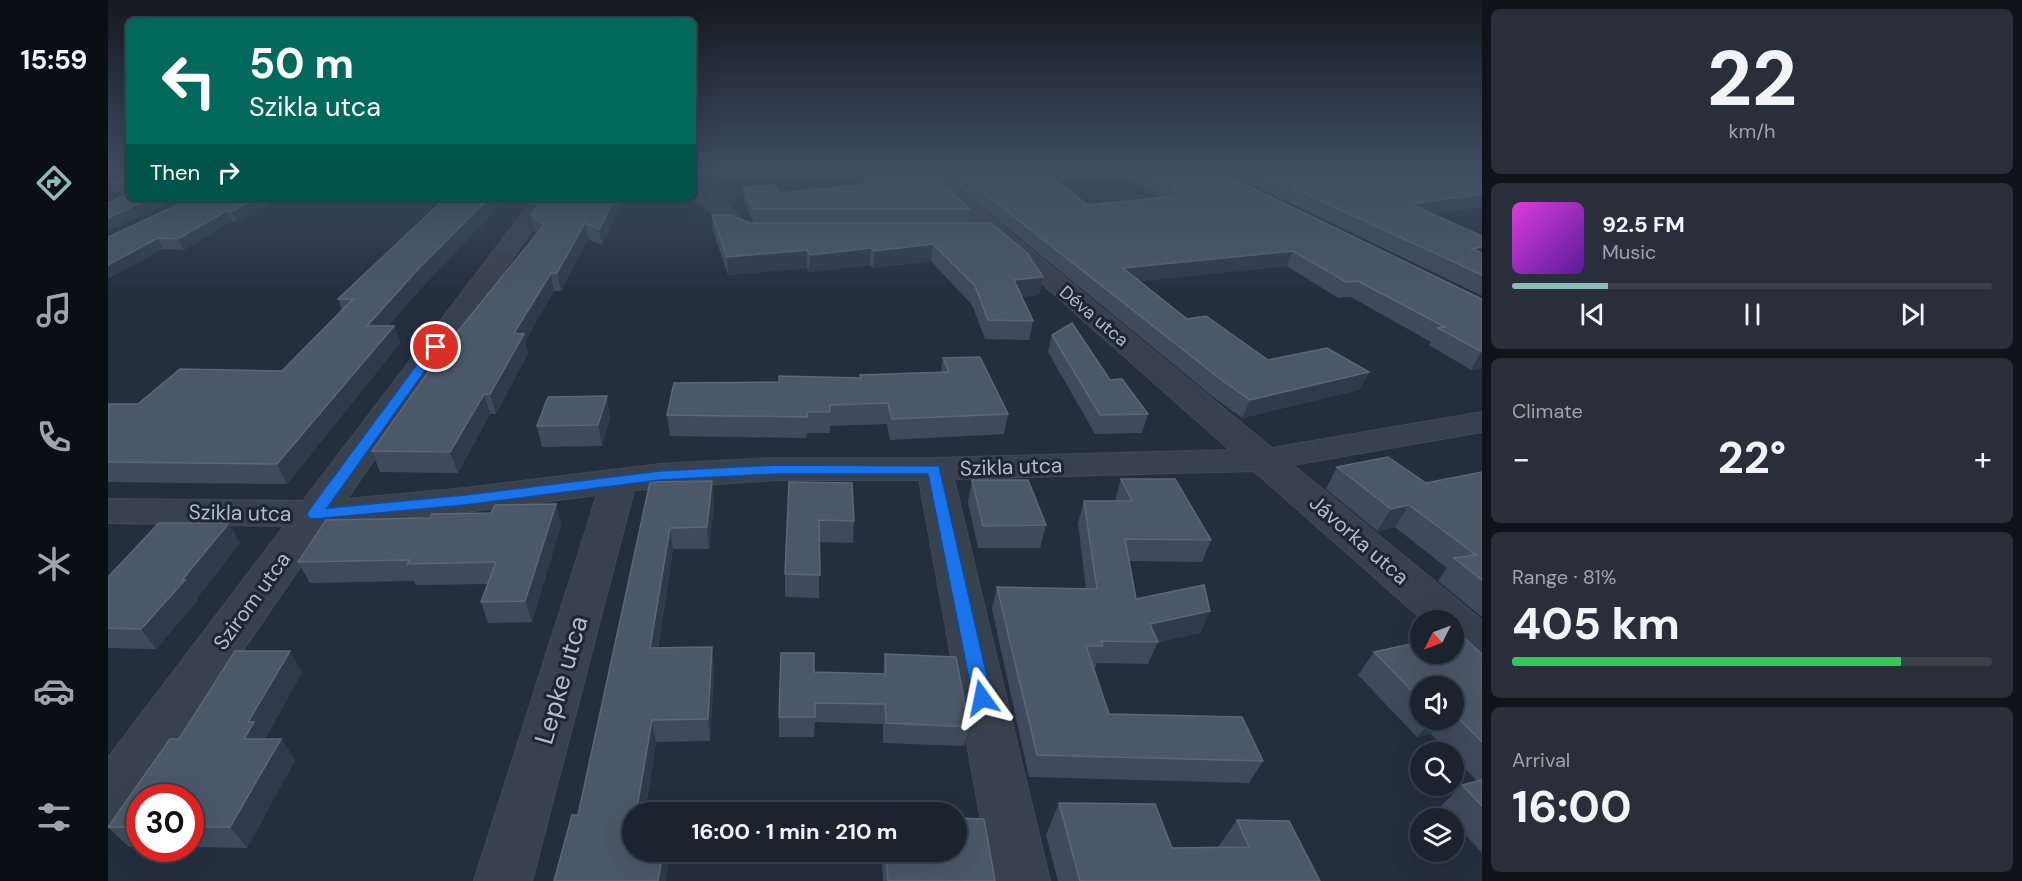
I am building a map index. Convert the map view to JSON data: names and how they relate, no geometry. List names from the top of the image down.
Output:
{
  "streets": {
    "street": [
      "Déva utca",
      "Szikla utca",
      "Jávorka utca",
      "Szirom utca",
      "Lepke utca"
    ]
  },
  "crossings": [
    ["Déva utca", "Szikla utca"],
    ["Déva utca", "Jávorka utca"],
    ["Szikla utca", "Jávorka utca"],
    ["Szikla utca", "Szirom utca"],
    ["Szikla utca", "Lepke utca"]
  ],
  "north": "bottom left",
  "page": {
    "tabs": "15:59",
    "tile": [
      ["22", "km/h"],
      "Climate",
      ["Range · 81%", "405 km"],
      ["Arrival", "16:00"]
    ],
    "turn": ["50 m", "Szikla utca"],
    "then": "Then",
    "song": ["92.5 FM", "Music"],
    "heat": ["−", "22°", "+"],
    "limit": "30",
    "trip": "16:00 · 1 min · 210 m"
  }
}
